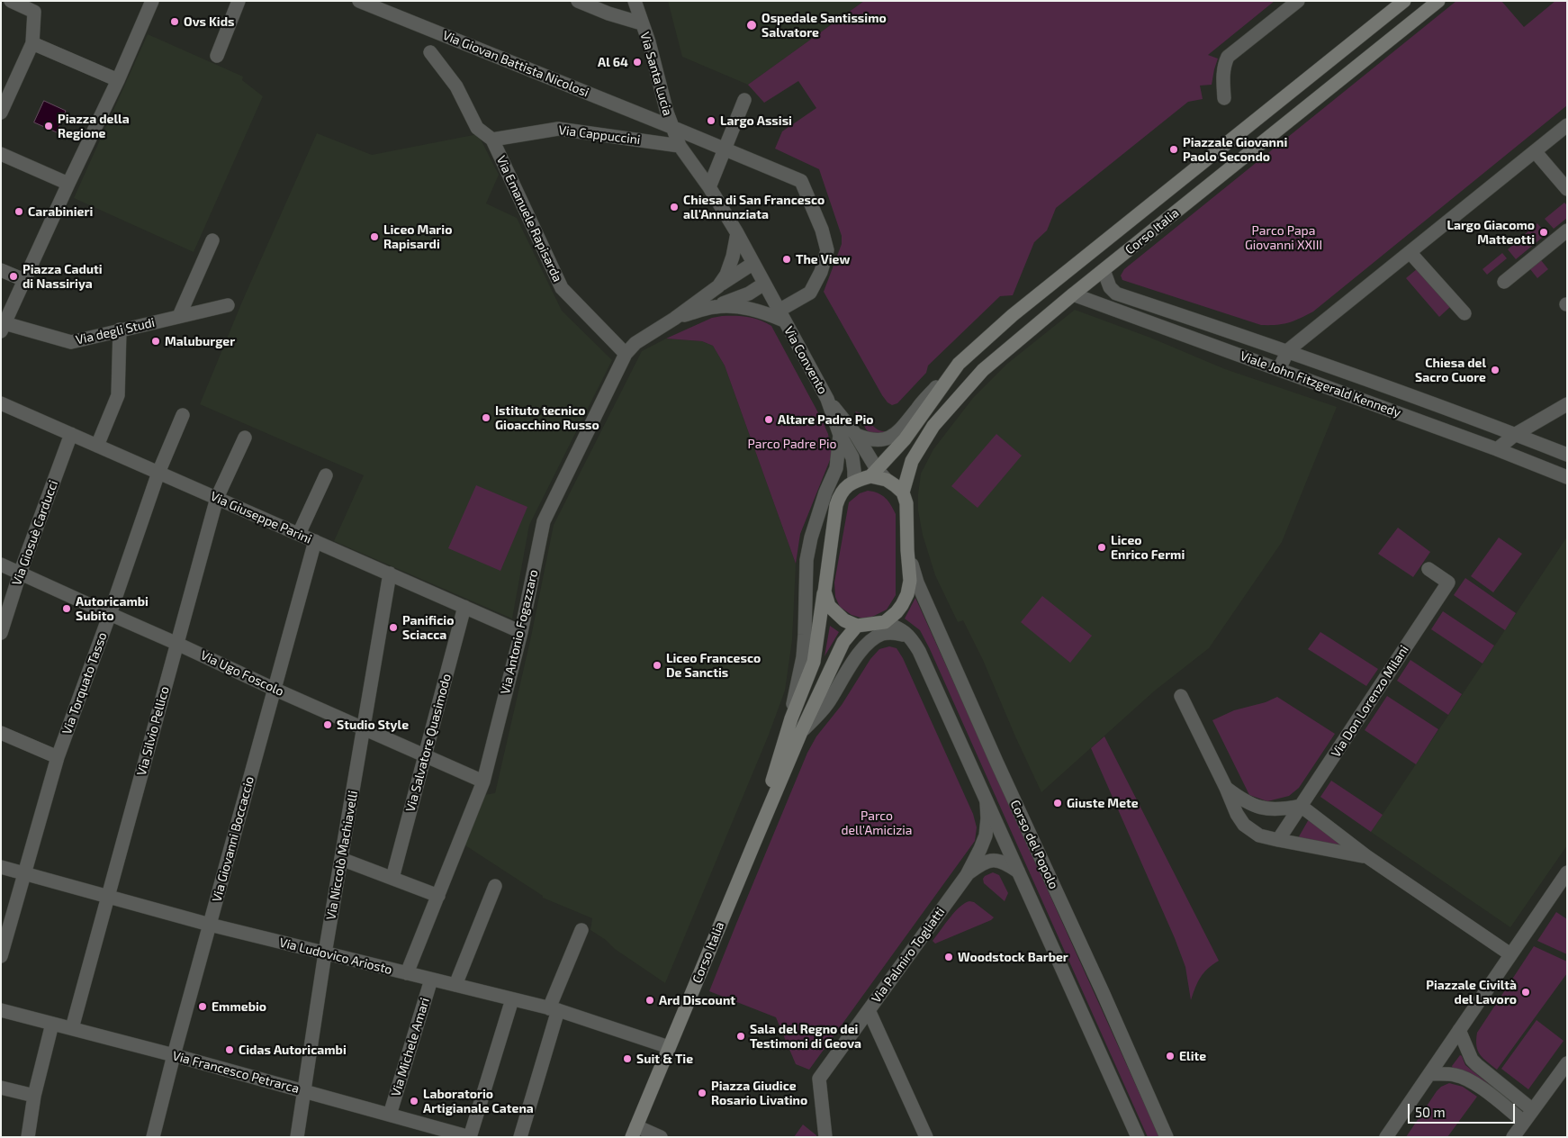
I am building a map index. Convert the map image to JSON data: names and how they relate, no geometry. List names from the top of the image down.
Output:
{
  "streets": {
    "main road": ["Corso Italia"],
    "street": [
      "Via Giovan Battista Nicolosi",
      "Via Santa Lucia",
      "Via Cappuccini",
      "Via Emanuele Rapisarda",
      "Via degli Studi",
      "Via Convento",
      "Viale John Fitzgerald Kennedy",
      "Via Giuseppe Parini",
      "Via Giosuè Carducci",
      "Via Antonio Fogazzaro",
      "Via Ugo Foscolo",
      "Via Torquato Tasso",
      "Via Don Lorenzo Milani",
      "Via Silvio Pellico",
      "Via Salvatore Quasimodo",
      "Via Giovanni Boccaccio",
      "Corso del Popolo",
      "Via Niccolò Machiavelli",
      "Via Palmiro Togliatti",
      "Via Ludovico Ariosto",
      "Via Michele Amari",
      "Via Francesco Petrarca"
    ]
  },
  "crossings": [
    ["Via Giovan Battista Nicolosi", "Via Santa Lucia"],
    ["Via Giovan Battista Nicolosi", "Via Convento"],
    ["Via Santa Lucia", "Via Cappuccini"],
    ["Via Cappuccini", "Via Emanuele Rapisarda"],
    ["Via Emanuele Rapisarda", "Via Antonio Fogazzaro"],
    ["Corso Italia", "Viale John Fitzgerald Kennedy"],
    ["Corso Italia", "Via Ludovico Ariosto"],
    ["Via Giuseppe Parini", "Via Giosuè Carducci"],
    ["Via Giuseppe Parini", "Via Antonio Fogazzaro"],
    ["Via Giuseppe Parini", "Via Torquato Tasso"],
    ["Via Giuseppe Parini", "Via Silvio Pellico"],
    ["Via Giuseppe Parini", "Via Salvatore Quasimodo"],
    ["Via Giuseppe Parini", "Via Giovanni Boccaccio"],
    ["Via Giuseppe Parini", "Via Niccolò Machiavelli"],
    ["Via Giosuè Carducci", "Via Ugo Foscolo"],
    ["Via Antonio Fogazzaro", "Via Ugo Foscolo"],
    ["Via Antonio Fogazzaro", "Via Ludovico Ariosto"],
    ["Via Ugo Foscolo", "Via Torquato Tasso"],
    ["Via Ugo Foscolo", "Via Silvio Pellico"],
    ["Via Ugo Foscolo", "Via Salvatore Quasimodo"],
    ["Via Ugo Foscolo", "Via Giovanni Boccaccio"],
    ["Via Ugo Foscolo", "Via Niccolò Machiavelli"],
    ["Via Torquato Tasso", "Via Ludovico Ariosto"],
    ["Via Silvio Pellico", "Via Ludovico Ariosto"],
    ["Via Silvio Pellico", "Via Francesco Petrarca"],
    ["Via Giovanni Boccaccio", "Via Ludovico Ariosto"],
    ["Via Giovanni Boccaccio", "Via Francesco Petrarca"],
    ["Via Niccolò Machiavelli", "Via Ludovico Ariosto"],
    ["Via Niccolò Machiavelli", "Via Francesco Petrarca"],
    ["Via Ludovico Ariosto", "Via Michele Amari"],
    ["Via Michele Amari", "Via Francesco Petrarca"]
  ],
  "parks": ["Parco Papa Giovanni XXIII", "Parco Padre Pio", "Parco dell'Amicizia"],
  "places": [
    "Ovs Kids",
    "Ospedale Santissimo Salvatore",
    "Al 64",
    "Largo Assisi",
    "Piazza della Regione",
    "Piazzale Giovanni Paolo Secondo",
    "Chiesa di San Francesco all'Annunziata",
    "Carabinieri",
    "Largo Giacomo Matteotti",
    "Liceo Mario Rapisardi",
    "The View",
    "Piazza Caduti di Nassiriya",
    "Maluburger",
    "Chiesa del Sacro Cuore",
    "Istituto tecnico Gioacchino Russo",
    "Altare Padre Pio",
    "Liceo Enrico Fermi",
    "Autoricambi Subito",
    "Panificio Sciacca",
    "Liceo Francesco De Sanctis",
    "Studio Style",
    "Giuste Mete",
    "Woodstock Barber",
    "Piazzale Civiltà del Lavoro",
    "Ard Discount",
    "Emmebio",
    "Sala del Regno dei Testimoni di Geova",
    "Cidas Autoricambi",
    "Elite",
    "Suit & Tie",
    "Piazza Giudice Rosario Livatino",
    "Laboratorio Artigianale Catena"
  ],
  "scale_bar": "50 m"
}
